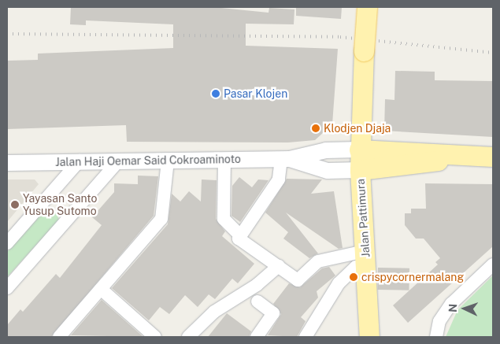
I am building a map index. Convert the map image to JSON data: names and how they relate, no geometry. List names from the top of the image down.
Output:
{
  "streets": {
    "main road": ["Jalan Pattimura"],
    "street": ["Jalan Haji Oemar Said Cokroaminoto"]
  },
  "crossings": [
    ["Jalan Haji Oemar Said Cokroaminoto", "Jalan Pattimura"]
  ],
  "places": [
    "Pasar Klojen",
    "Klodjen Djaja",
    "Yayasan Santo Yusup Sutomo",
    "crispycornermalang"
  ],
  "north": "left"
}
